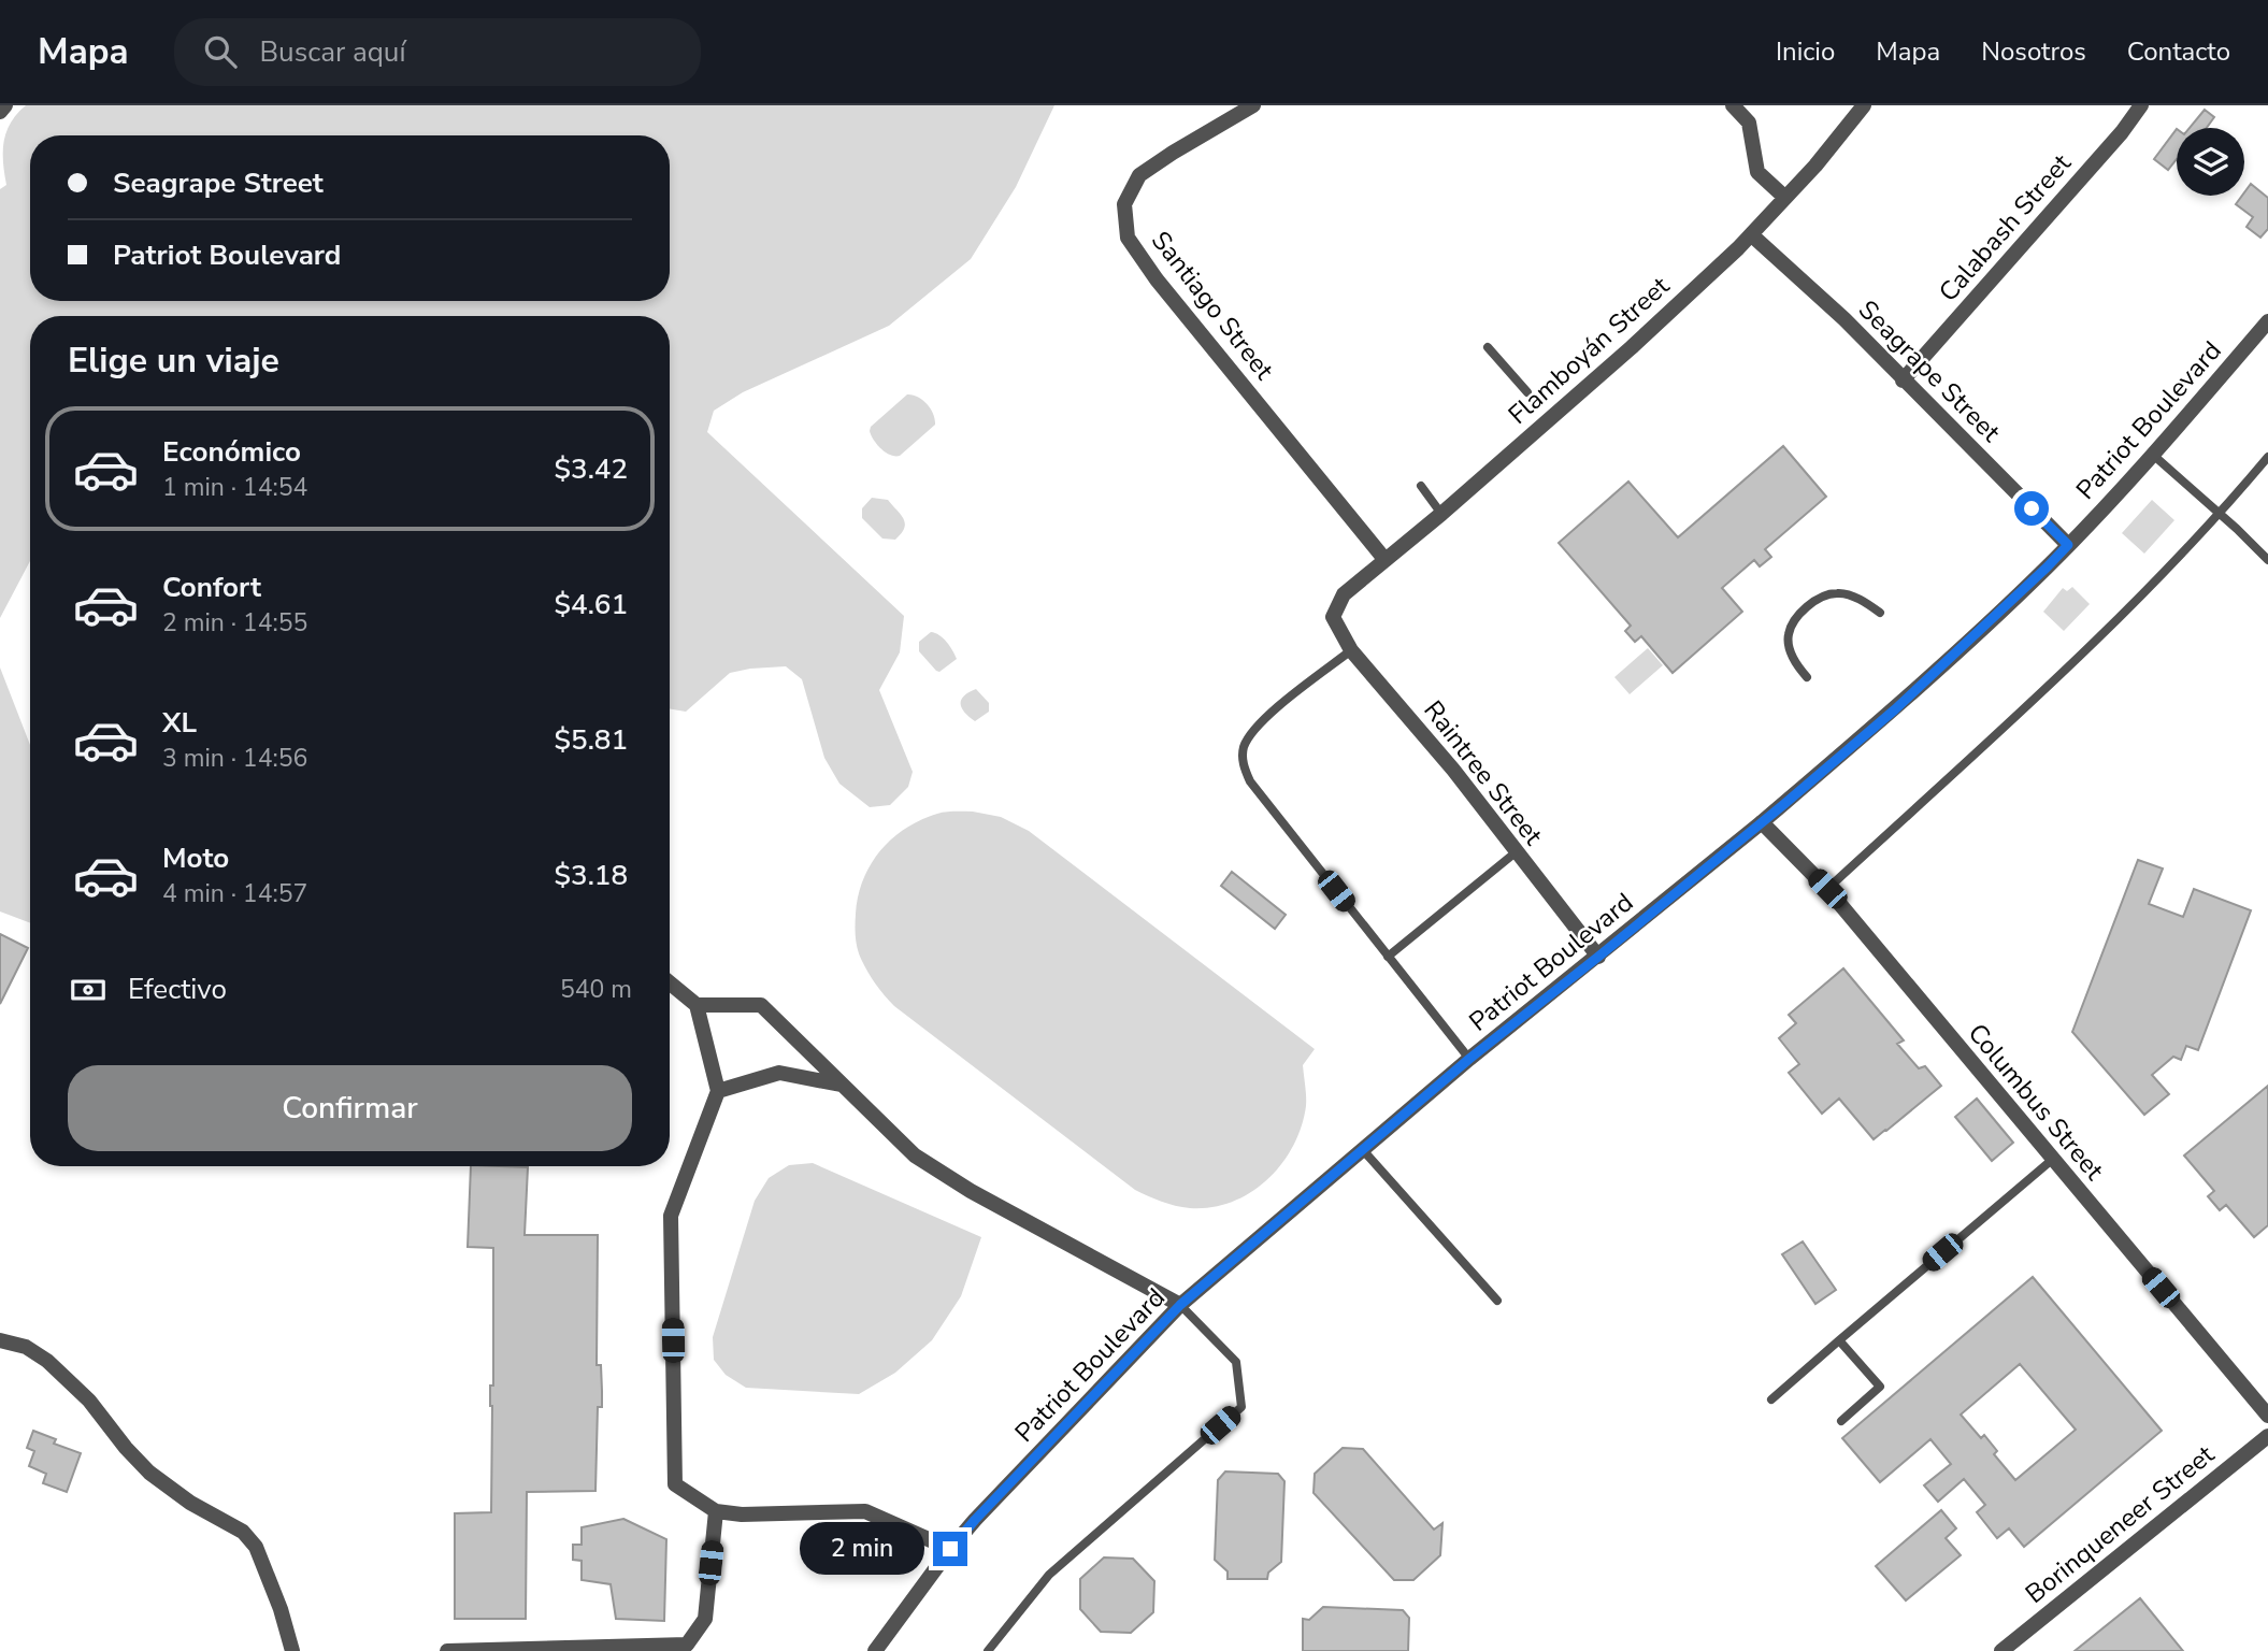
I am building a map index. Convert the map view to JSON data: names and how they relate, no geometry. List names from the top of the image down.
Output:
{
  "streets": {
    "street": [
      "Calabash Street",
      "Santiago Street",
      "Flamboyán Street",
      "Seagrape Street",
      "Patriot Boulevard",
      "Raintree Street",
      "Columbus Street",
      "Borinqueneer Street"
    ]
  },
  "crossings": [
    ["Calabash Street", "Seagrape Street"],
    ["Santiago Street", "Flamboyán Street"],
    ["Flamboyán Street", "Seagrape Street"],
    ["Flamboyán Street", "Raintree Street"],
    ["Seagrape Street", "Patriot Boulevard"],
    ["Patriot Boulevard", "Raintree Street"],
    ["Patriot Boulevard", "Columbus Street"]
  ],
  "page": {
    "header": "Mapa",
    "search": "Buscar aquí",
    "nav": [
      "Inicio",
      "Mapa",
      "Nosotros",
      "Contacto"
    ],
    "banner": ["Seagrape Street", "Patriot Boulevard"],
    "heading": "Elige un viaje",
    "list": [
      {
        "name": "Económico",
        "note": "1 min · 14:54",
        "value": "$3.42"
      },
      {
        "name": "Confort",
        "note": "2 min · 14:55",
        "value": "$4.61"
      },
      {
        "name": "XL",
        "note": "3 min · 14:56",
        "value": "$5.81"
      },
      {
        "name": "Moto",
        "note": "4 min · 14:57",
        "value": "$3.18"
      }
    ],
    "pay": ["Efectivo", "540 m"],
    "buttons": "Confirmar",
    "bubble": "2 min"
  }
}
